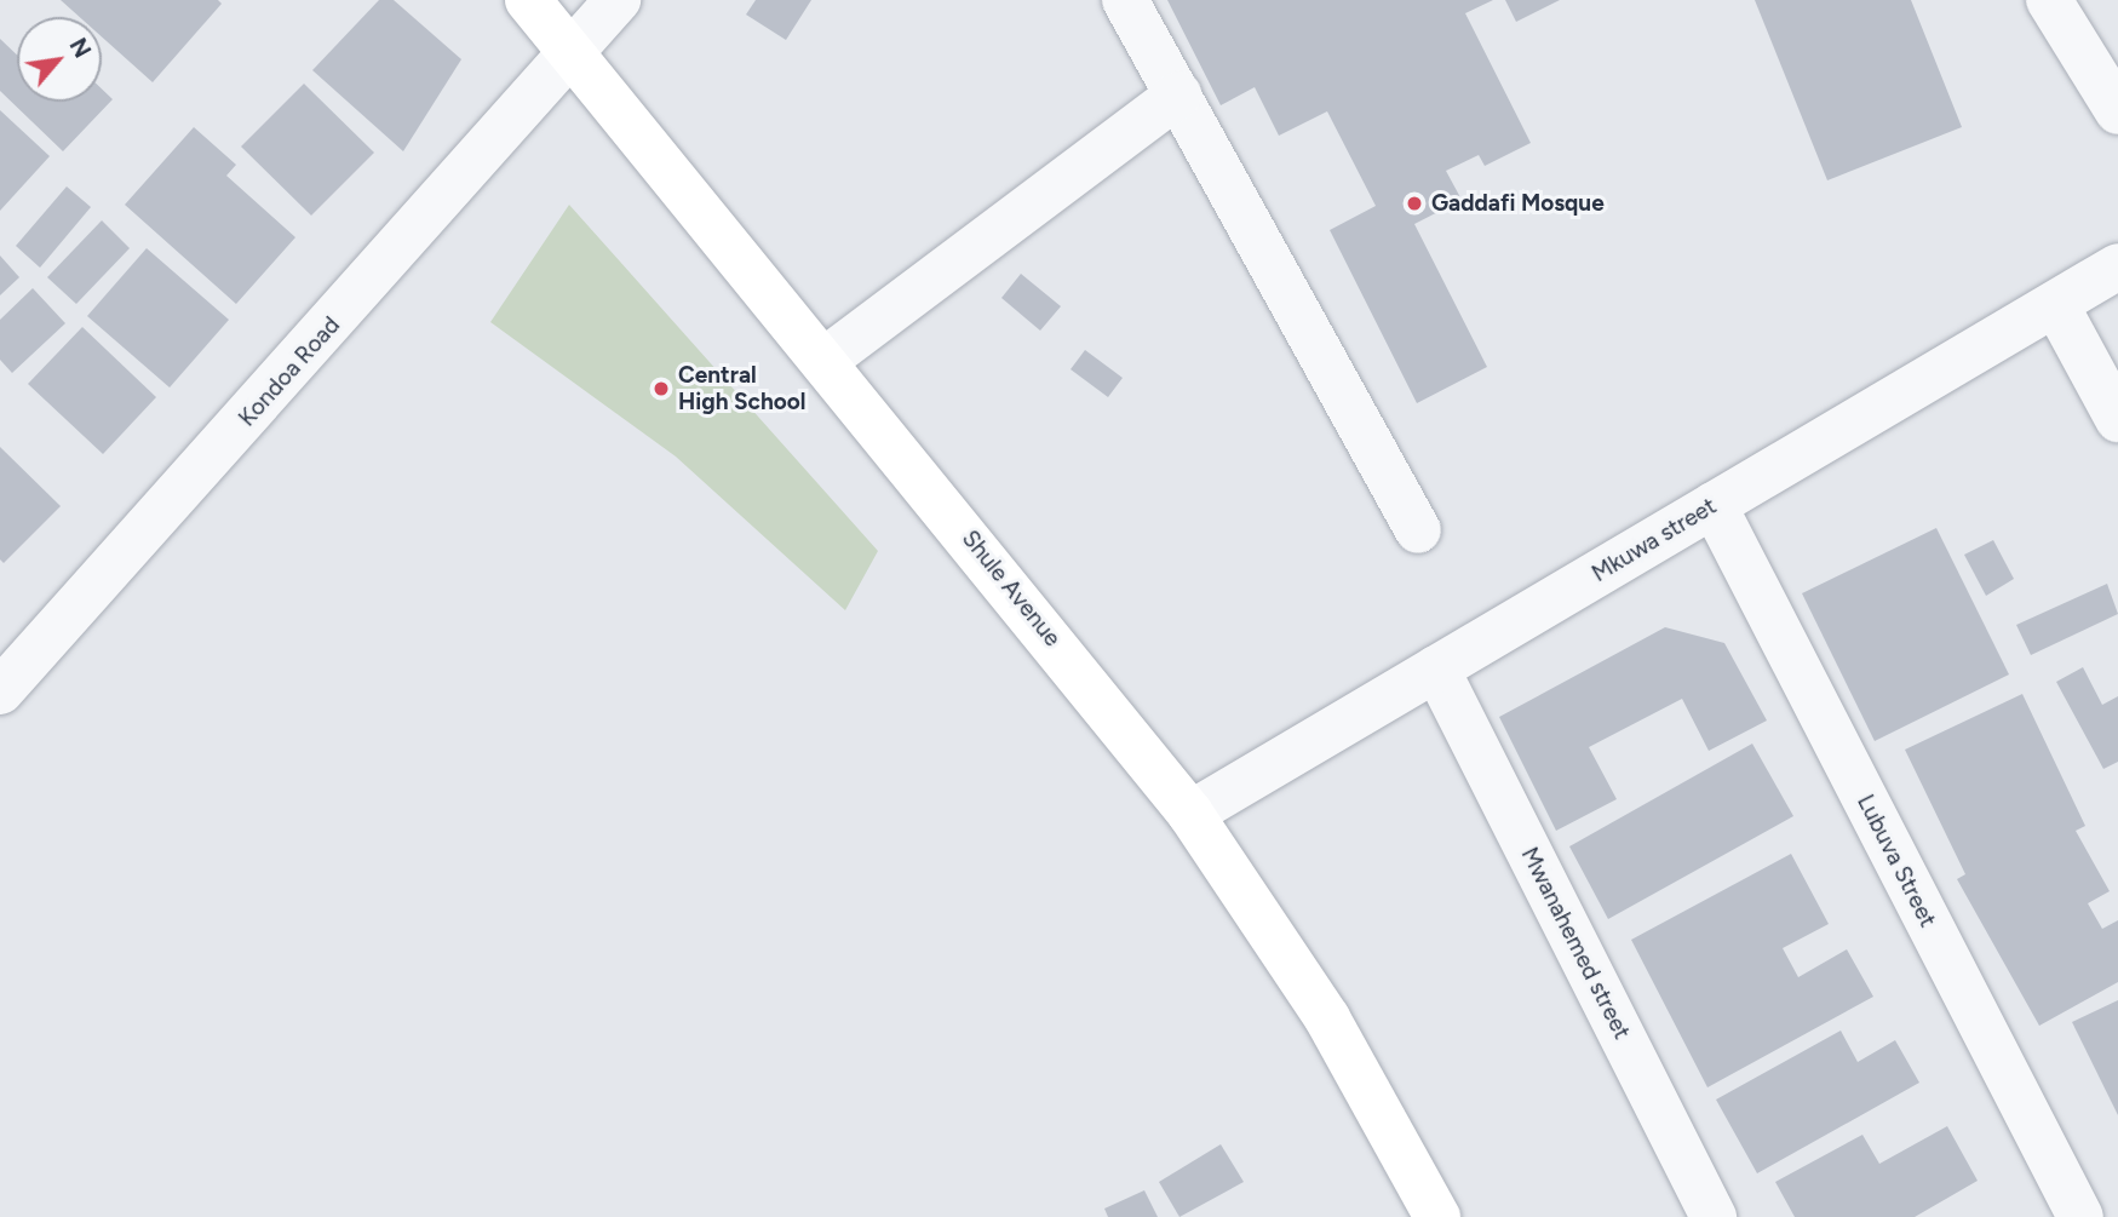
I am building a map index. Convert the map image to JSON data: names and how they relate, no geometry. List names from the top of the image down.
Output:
{
  "streets": {
    "main road": ["Shule Avenue"],
    "street": [
      "Kondoa Road",
      "Mkuwa street",
      "Lubuva Street",
      "Mwanahemed street"
    ]
  },
  "crossings": [
    ["Kondoa Road", "Shule Avenue"],
    ["Mkuwa street", "Shule Avenue"],
    ["Mkuwa street", "Lubuva Street"],
    ["Mkuwa street", "Mwanahemed street"]
  ],
  "places": ["Gaddafi Mosque", "Central High School"],
  "north": "top right"
}
